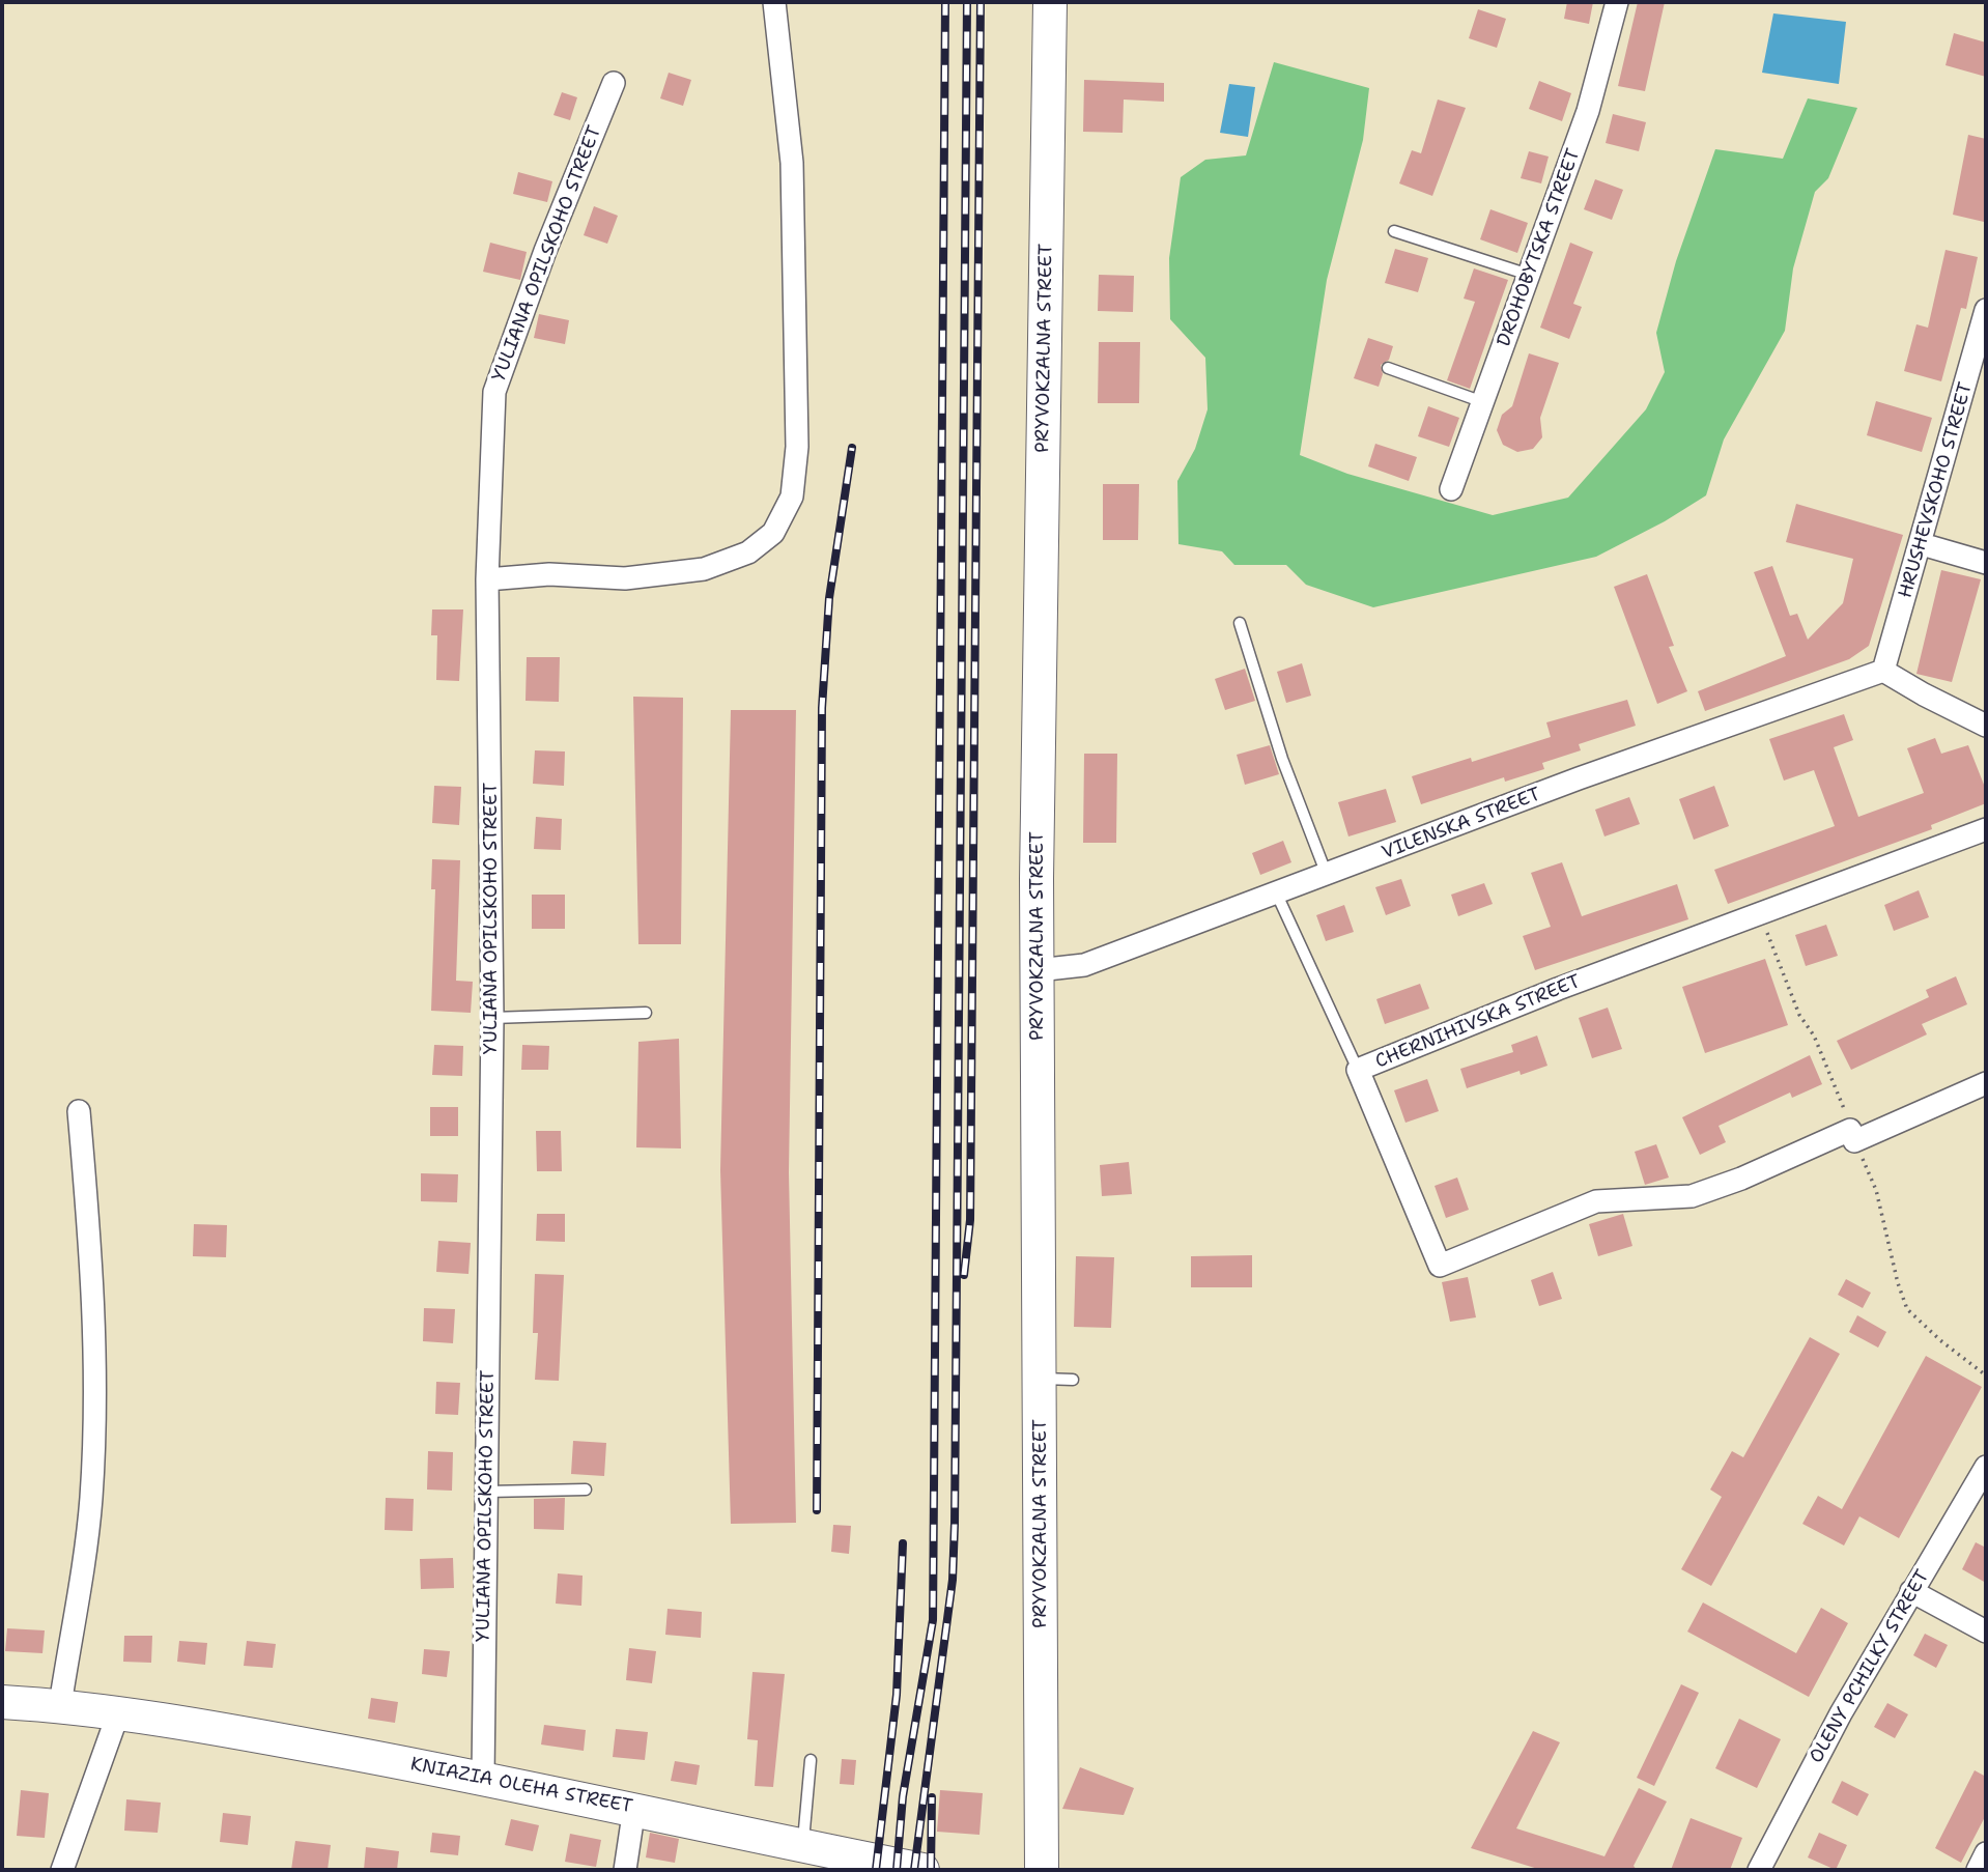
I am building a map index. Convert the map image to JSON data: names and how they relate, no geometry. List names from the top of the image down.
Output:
{
  "streets": {
    "street": [
      "DROHOBYTSKA STREET",
      "YULIANA OPILSKOHO STREET",
      "PRYVOKZALNA STREET",
      "HRUSHEVSKOHO STREET",
      "VILENSKA STREET",
      "CHERNIHIVSKA STREET",
      "OLENY PCHILKY STREET",
      "KNIAZIA OLEHA STREET"
    ]
  },
  "crossings": [
    ["YULIANA OPILSKOHO STREET", "KNIAZIA OLEHA STREET"],
    ["PRYVOKZALNA STREET", "VILENSKA STREET"],
    ["HRUSHEVSKOHO STREET", "VILENSKA STREET"]
  ]
}
